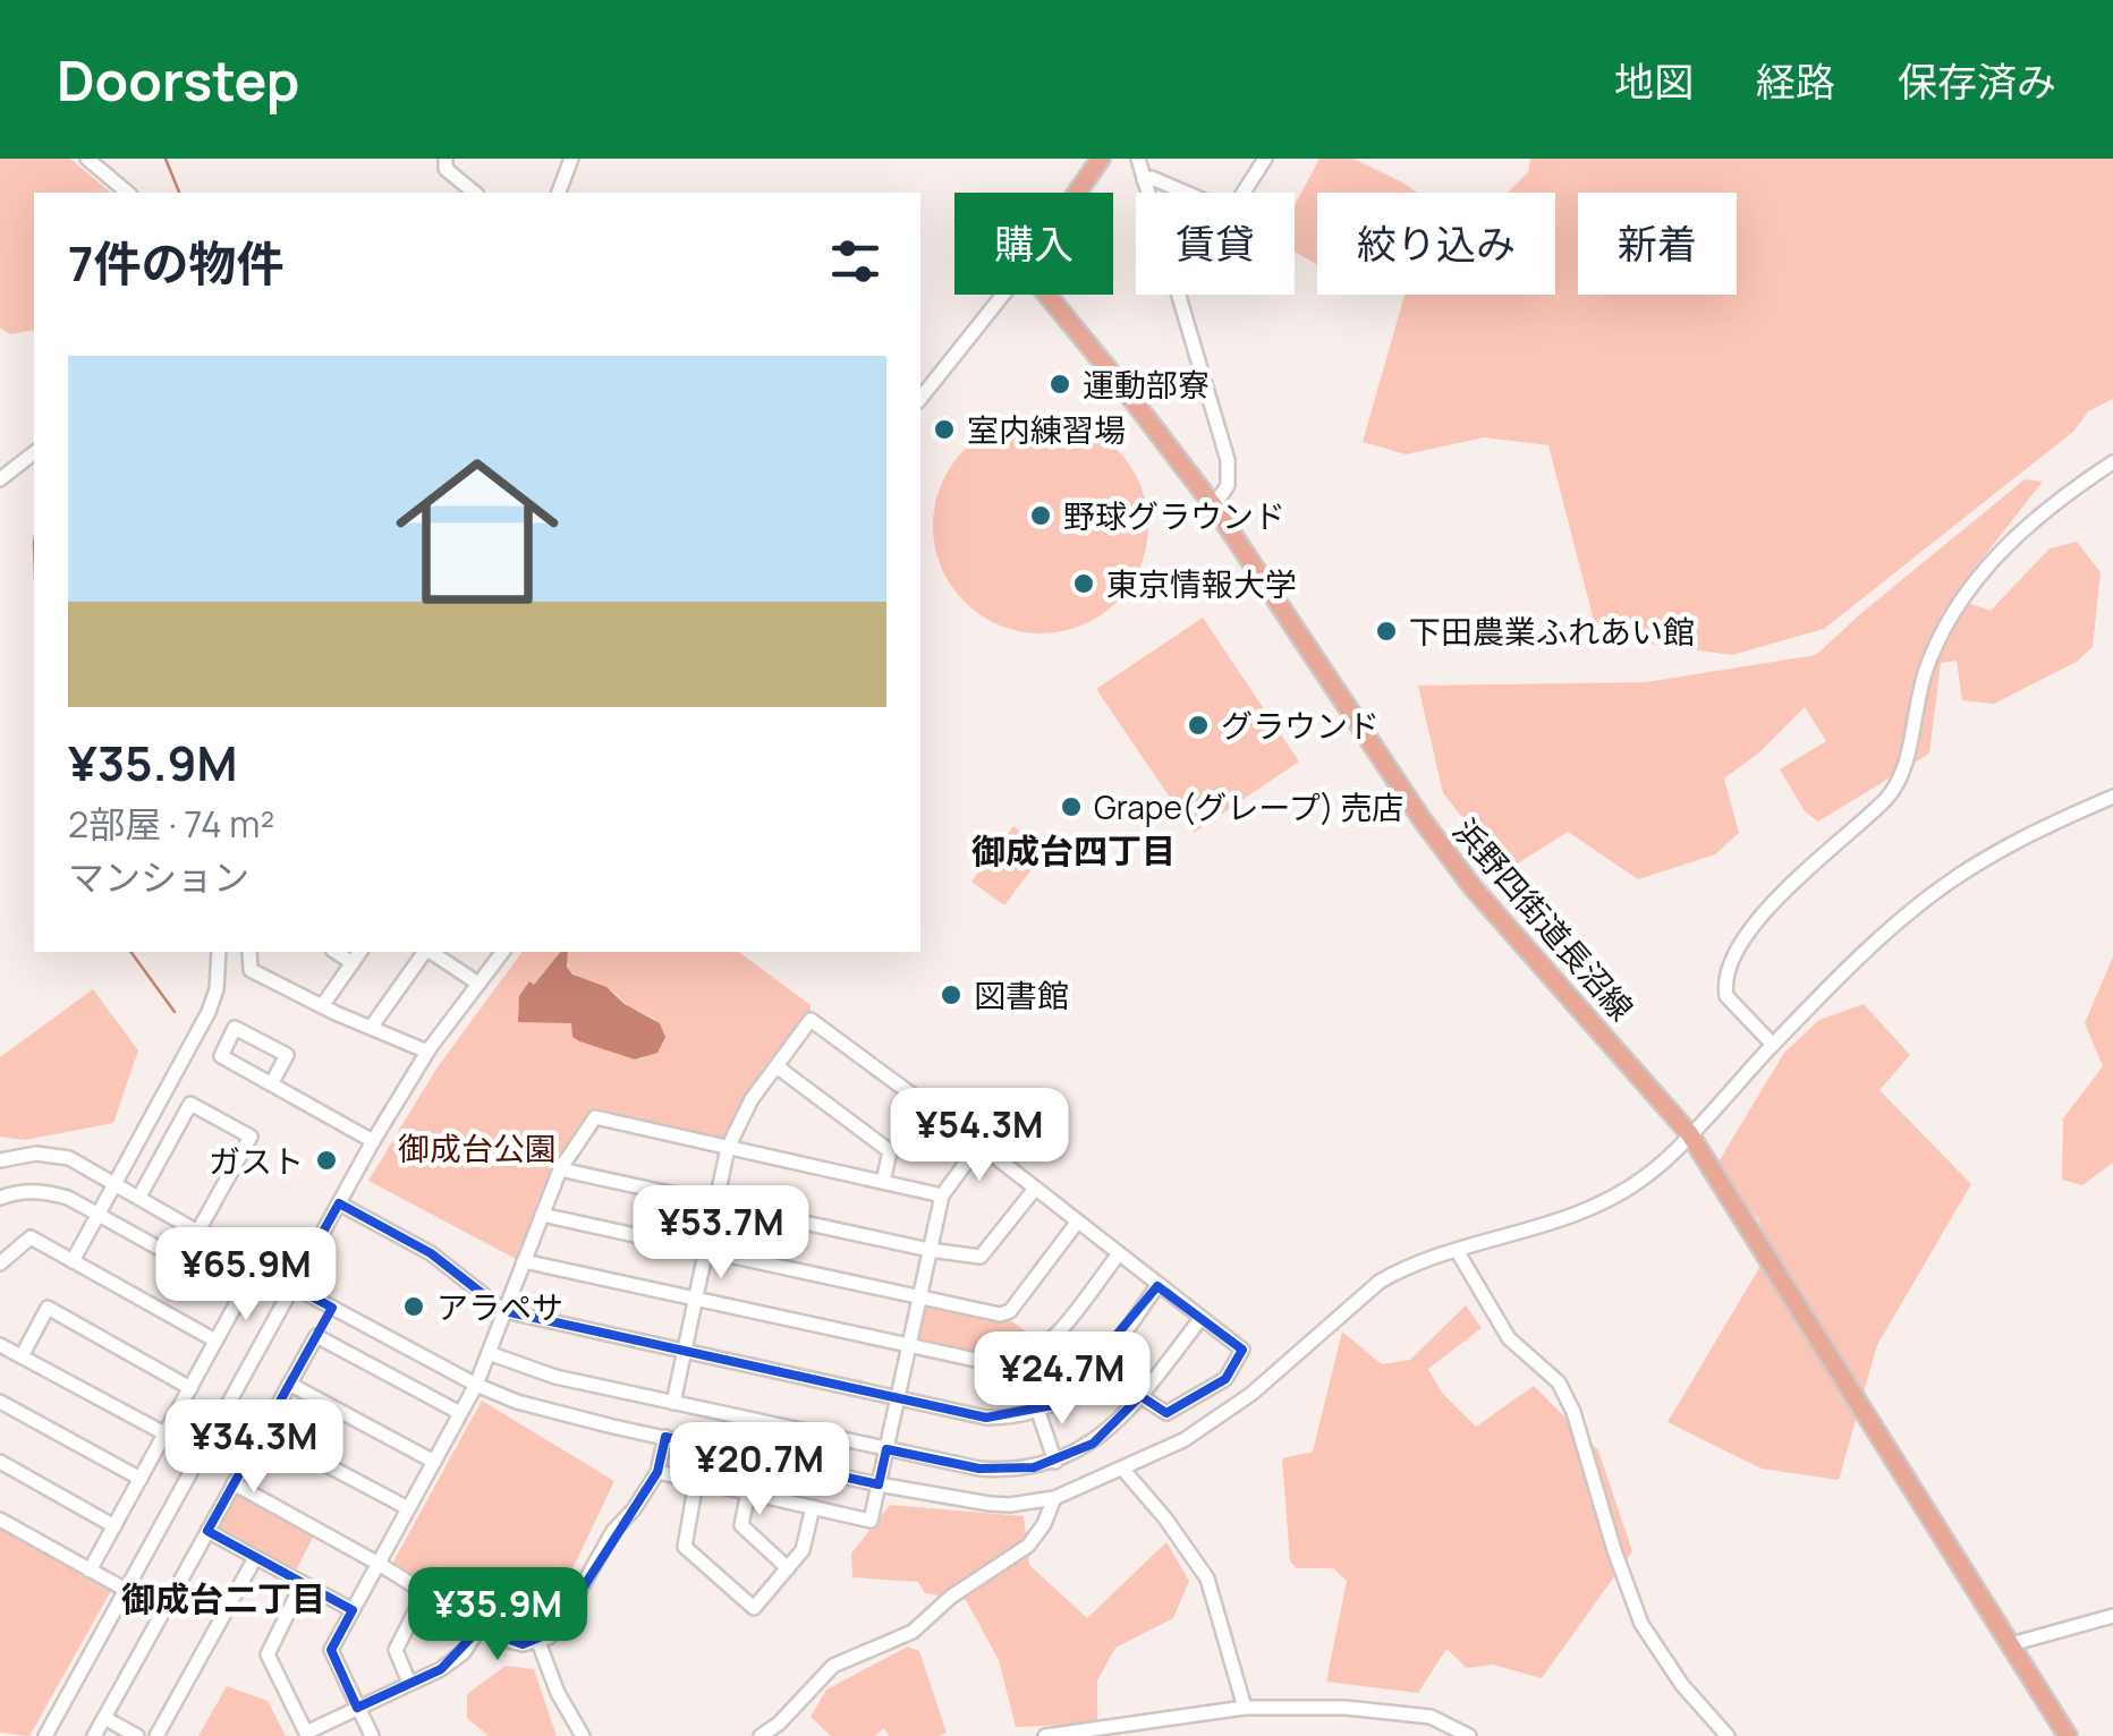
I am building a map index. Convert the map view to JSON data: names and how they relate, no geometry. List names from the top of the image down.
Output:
{
  "streets": {
    "main road": ["浜野四街道長沼線"]
  },
  "districts": ["御成台四丁目", "御成台二丁目"],
  "parks": ["御成台公園"],
  "places": [
    "運動部寮",
    "室内練習場",
    "野球グラウンド",
    "東京情報大学",
    "下田農業ふれあい館",
    "グラウンド",
    "Grape(グレープ) 売店",
    "図書館",
    "ガスト",
    "アラペサ"
  ],
  "page": {
    "header": "Doorstep",
    "nav": ["地図", "経路", "保存済み"],
    "chip": [
      "購入",
      "賃貸",
      "絞り込み",
      "新着"
    ],
    "heading": "7件の物件",
    "list": [
      {
        "name": "¥35.9M",
        "note": "2部屋 · 74 m² · マンション"
      }
    ],
    "price": [
      "¥54.3M",
      "¥53.7M",
      "¥65.9M",
      "¥24.7M",
      "¥34.3M",
      "¥20.7M",
      "¥35.9M"
    ]
  }
}
